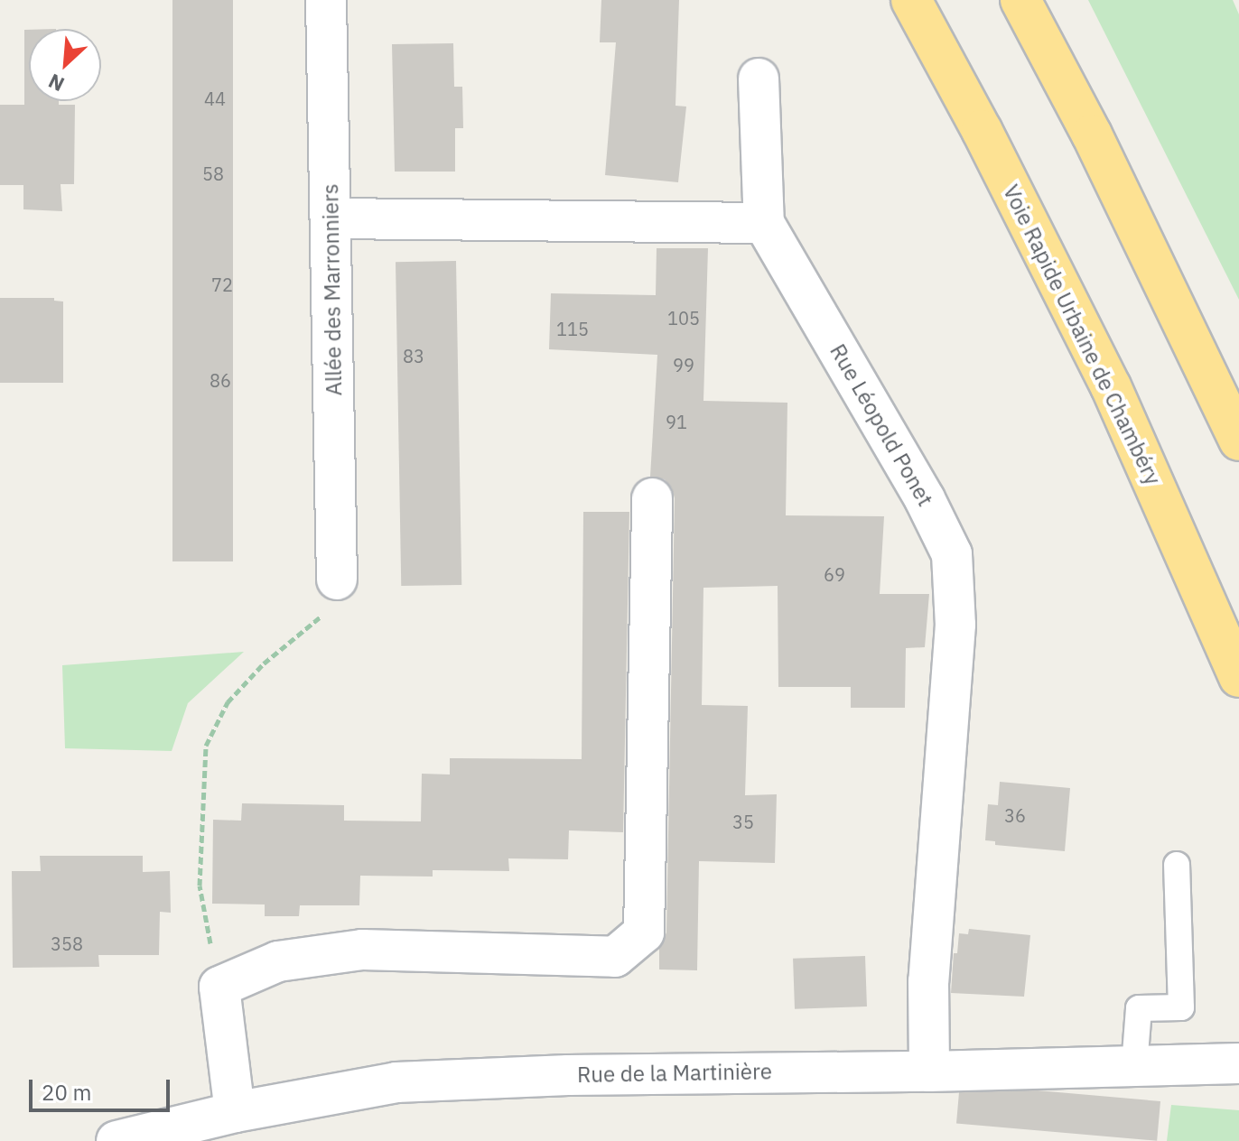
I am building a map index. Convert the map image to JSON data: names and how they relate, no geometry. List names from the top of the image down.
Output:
{
  "streets": {
    "highway": ["Voie Rapide Urbaine de Chambéry"],
    "street": ["Allée des Marronniers", "Rue Léopold Ponet", "Rue de la Martinière"]
  },
  "crossings": [
    ["Rue Léopold Ponet", "Rue de la Martinière"]
  ],
  "house_numbers": [
    "44",
    "58",
    "72",
    "105",
    "115",
    "83",
    "99",
    "86",
    "91",
    "69",
    "36",
    "35",
    "358"
  ],
  "scale_bar": "20 m",
  "north": "bottom left"
}
